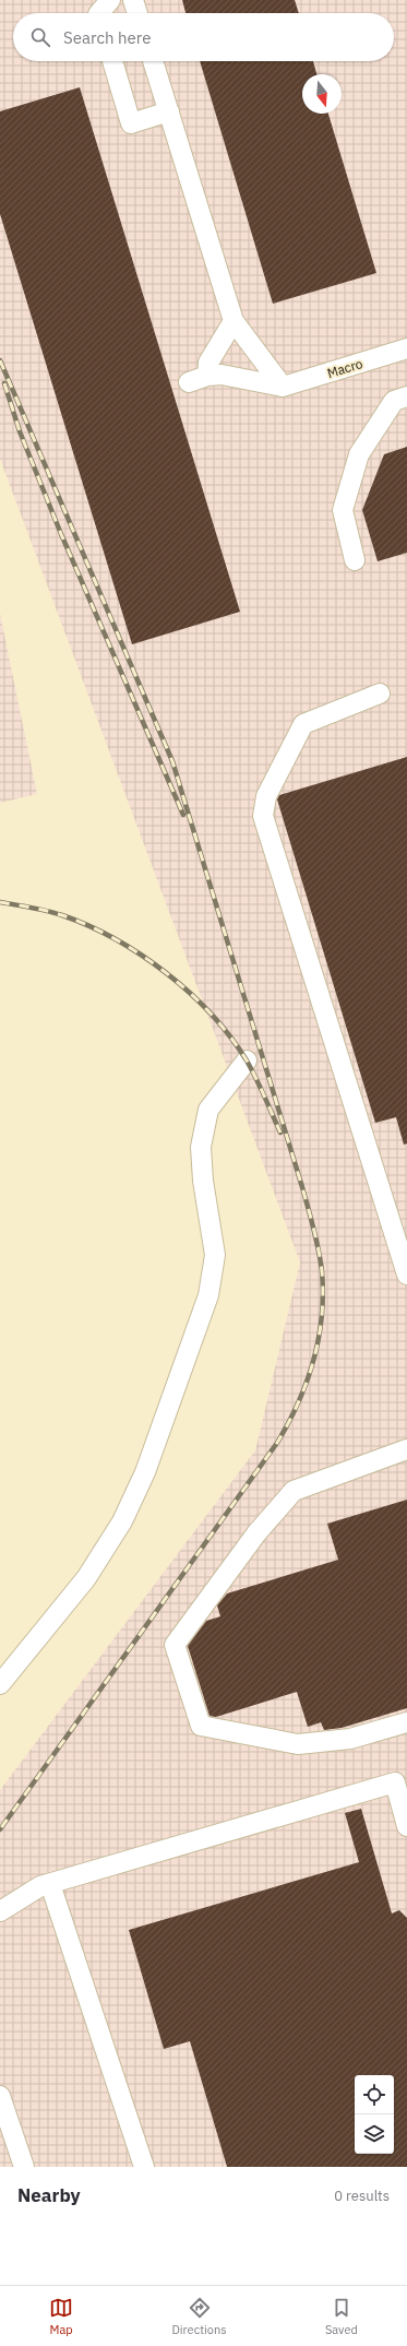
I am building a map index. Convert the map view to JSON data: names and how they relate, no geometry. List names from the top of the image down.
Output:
{
  "streets": {
    "street": ["Macro"]
  },
  "north": "bottom",
  "page": {
    "search": "Search here",
    "heading": ["Nearby", "0 results"],
    "nav": ["Map", "Directions", "Saved"]
  }
}
